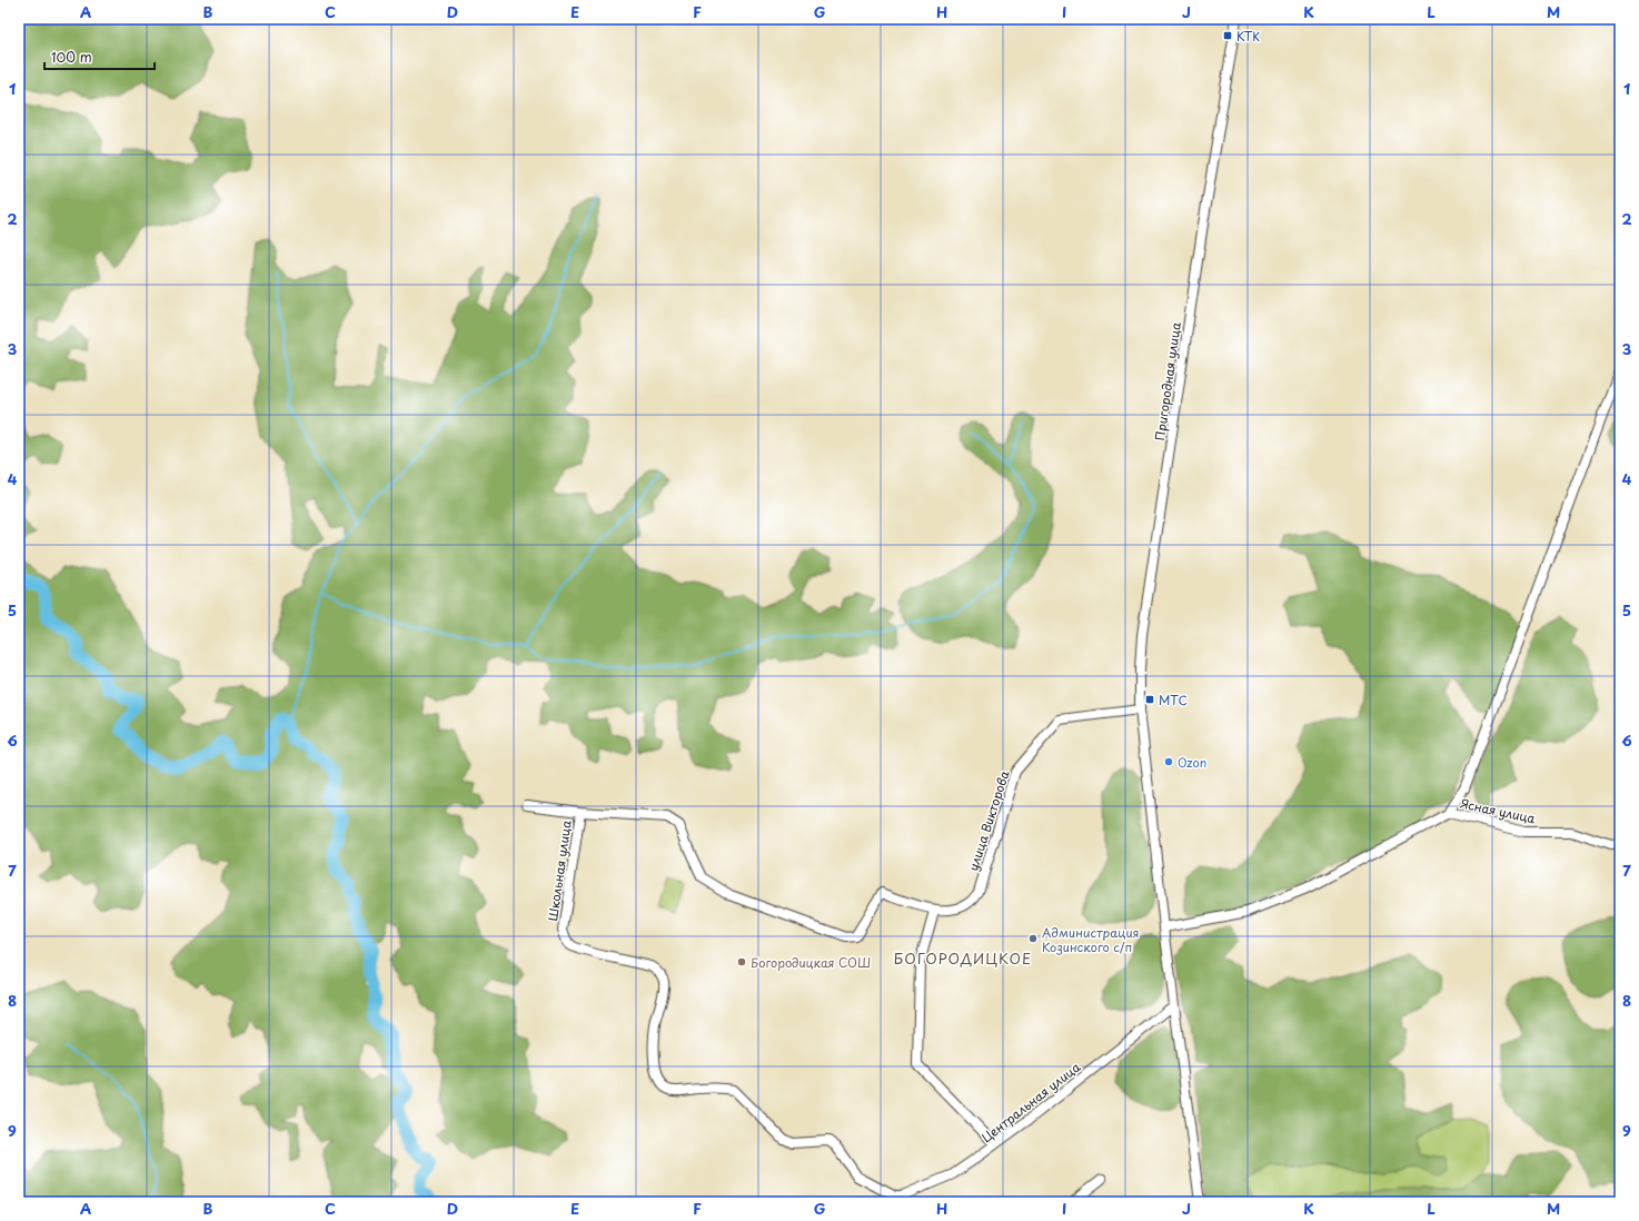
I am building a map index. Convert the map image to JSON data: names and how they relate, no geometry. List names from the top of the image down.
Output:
{
  "streets": {
    "street": [
      "Пригородная улица",
      "Ясная улица",
      "улица Викторова",
      "Школьная улица",
      "Центральная улица"
    ]
  },
  "crossings": [
    ["Пригородная улица", "улица Викторова"],
    ["Пригородная улица", "Центральная улица"],
    ["улица Викторова", "Школьная улица"],
    ["Школьная улица", "Центральная улица"]
  ],
  "districts": ["БОГОРОДИЦКОЕ"],
  "places": {
    "transit": ["КТК", "МТС"],
    "other": ["Ozon", "Администрация Козинского с/п", "Богородицкая СОШ"]
  },
  "scale_bar": "100 m",
  "grid": {
    "columns": [
      "A",
      "B",
      "C",
      "D",
      "E",
      "F",
      "G",
      "H",
      "I",
      "J",
      "K",
      "L",
      "M"
    ],
    "rows": [
      "1",
      "2",
      "3",
      "4",
      "5",
      "6",
      "7",
      "8",
      "9"
    ]
  }
}
